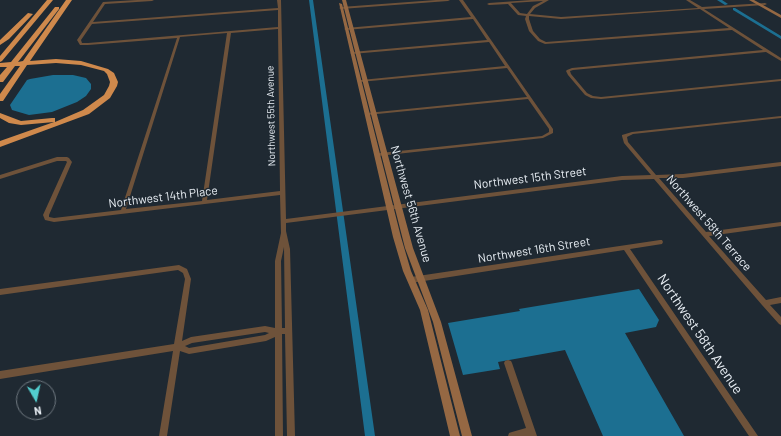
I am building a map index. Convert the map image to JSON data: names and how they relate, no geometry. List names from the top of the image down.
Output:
{
  "streets": {
    "street": [
      "Northwest 55th Avenue",
      "Northwest 15th Street",
      "Northwest 14th Place",
      "Northwest 56th Avenue",
      "Northwest 58th Terrace",
      "Northwest 16th Street",
      "Northwest 58th Avenue"
    ]
  },
  "crossings": [
    ["Northwest 55th Avenue", "Northwest 15th Street"],
    ["Northwest 55th Avenue", "Northwest 14th Place"],
    ["Northwest 15th Street", "Northwest 56th Avenue"],
    ["Northwest 15th Street", "Northwest 58th Terrace"],
    ["Northwest 56th Avenue", "Northwest 16th Street"],
    ["Northwest 16th Street", "Northwest 58th Avenue"]
  ],
  "north": "bottom"
}
